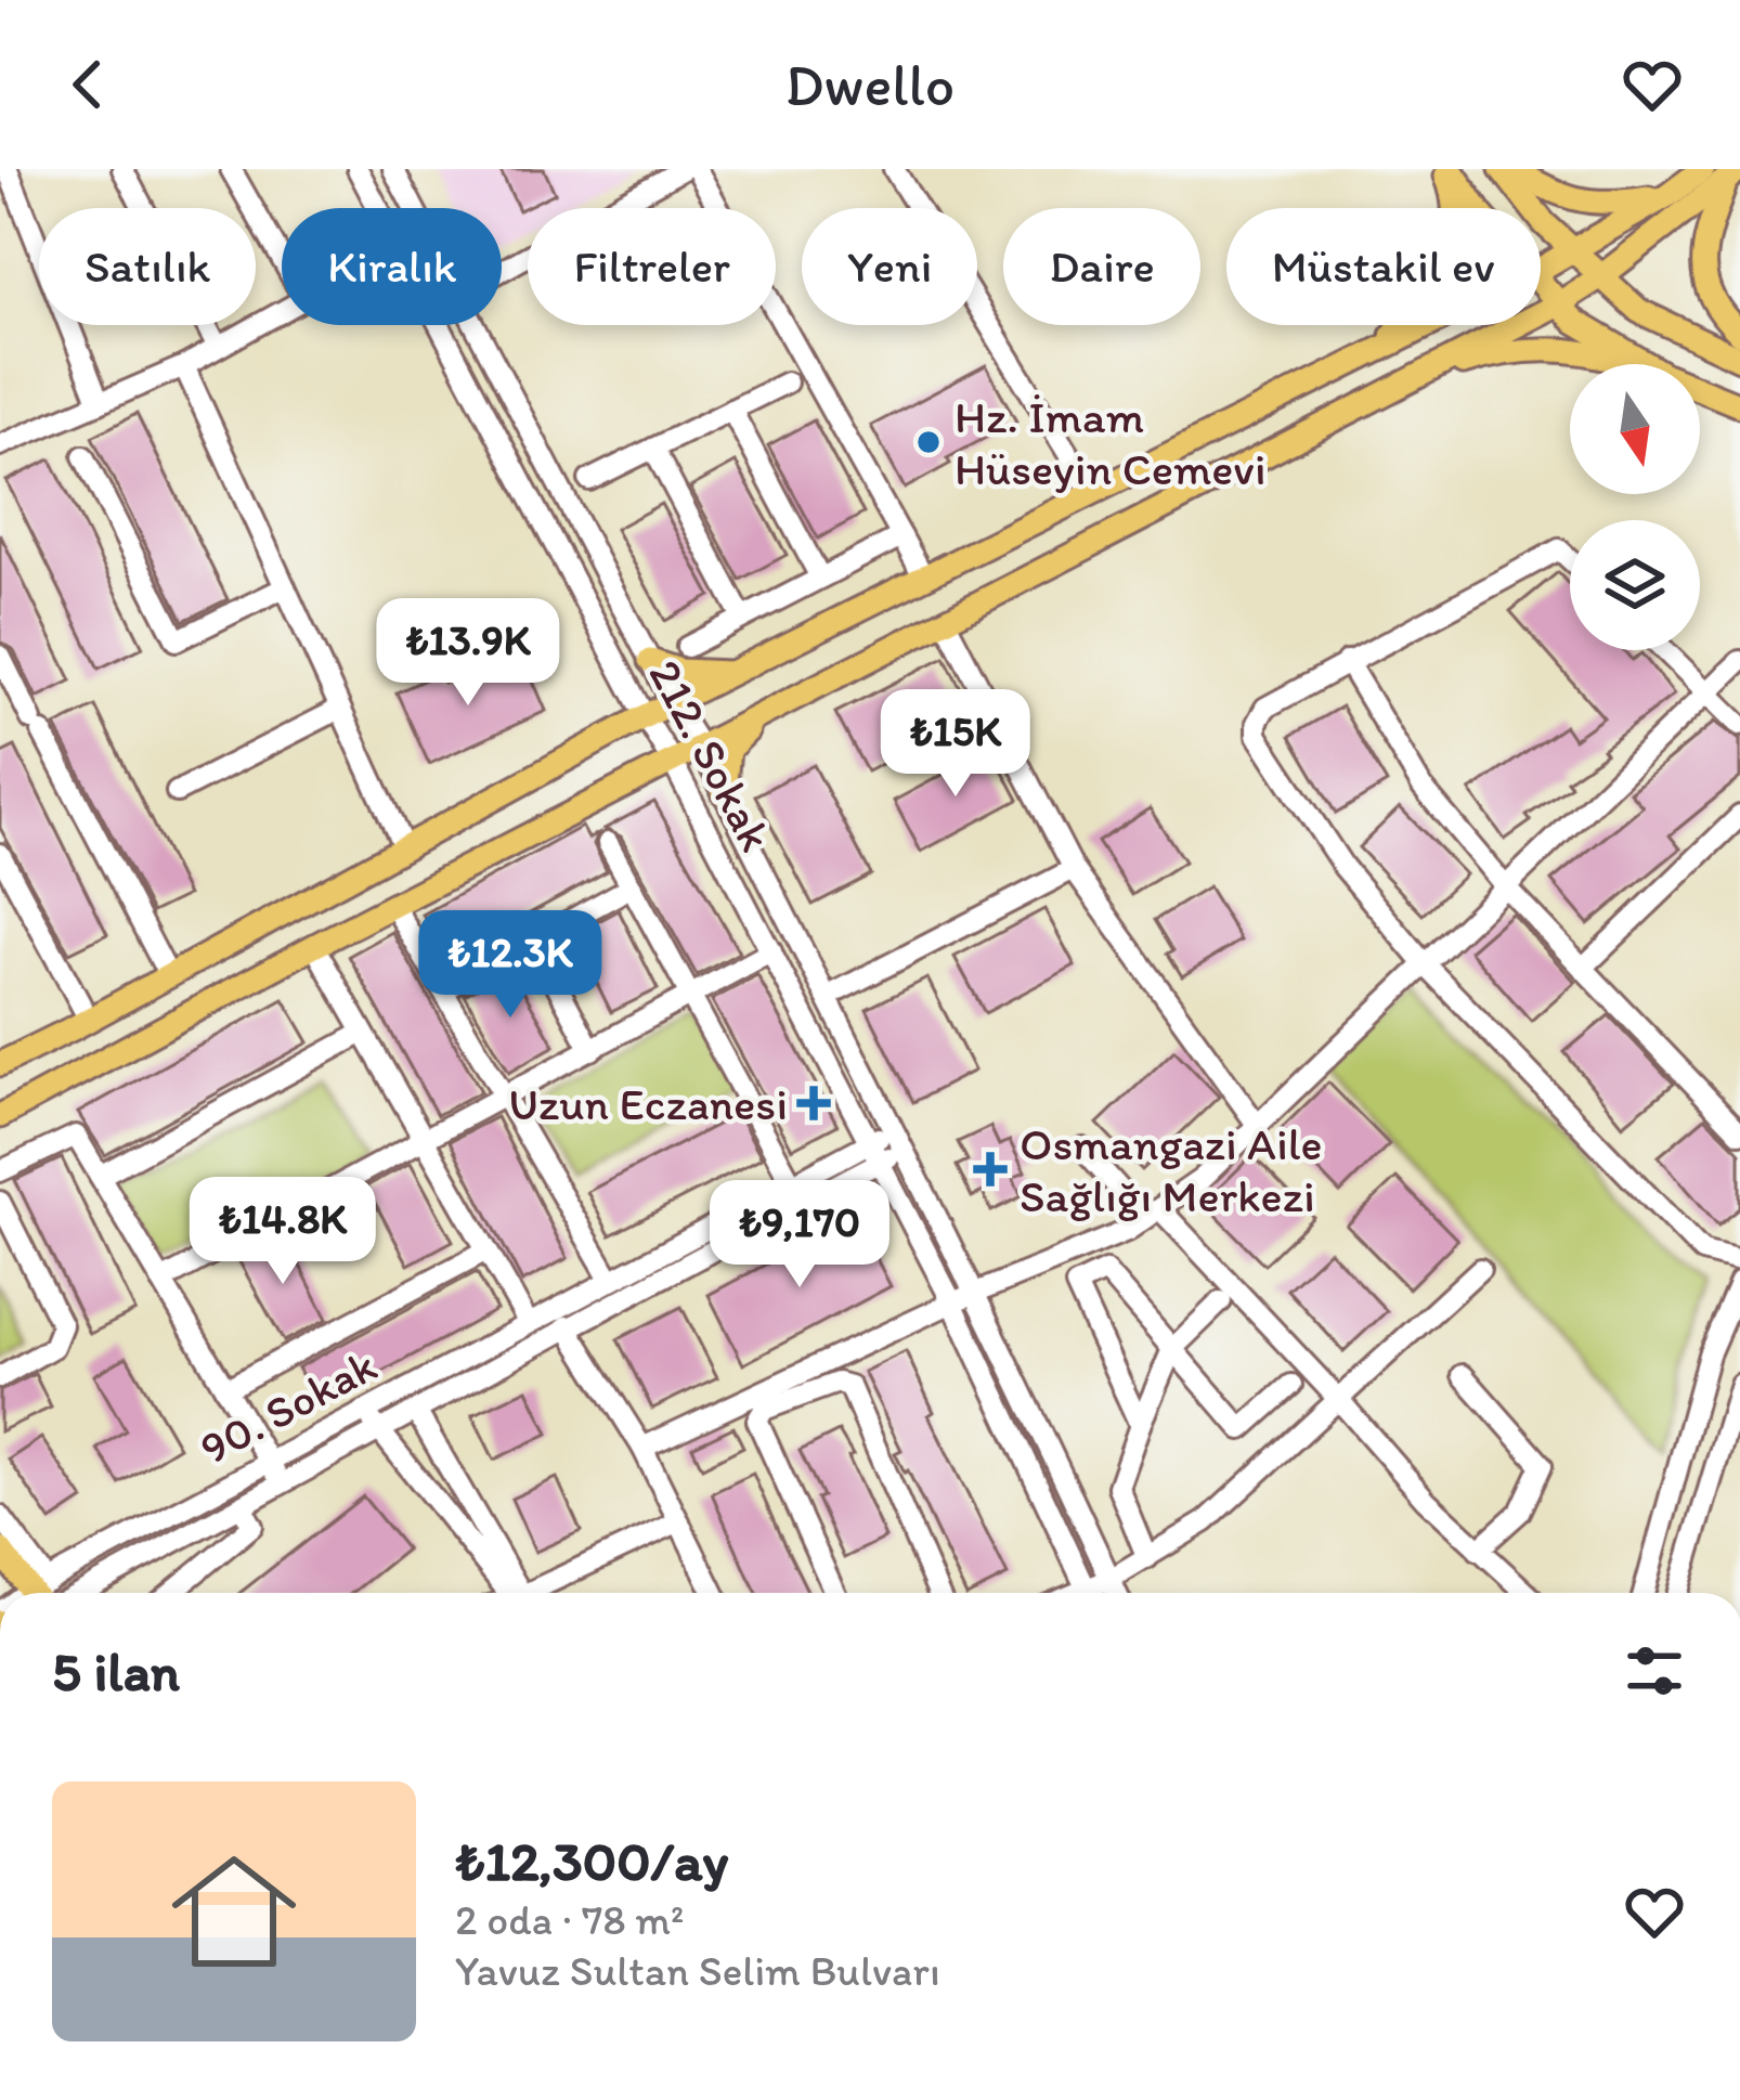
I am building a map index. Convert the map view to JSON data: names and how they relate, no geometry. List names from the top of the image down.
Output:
{
  "streets": {
    "street": ["212. Sokak", "90. Sokak"]
  },
  "crossings": [
    ["212. Sokak", "90. Sokak"]
  ],
  "places": {
    "other": ["Hz. İmam Hüseyin Cemevi"],
    "health": ["Uzun Eczanesi", "Osmangazi Aile Sağlığı Merkezi"]
  },
  "north": "bottom",
  "page": {
    "header": "Dwello",
    "chip": [
      "Satılık",
      "Kiralık",
      "Filtreler",
      "Yeni",
      "Daire",
      "Müstakil ev"
    ],
    "price": [
      "₺13.9K",
      "₺15K",
      "₺12.3K",
      "₺14.8K",
      "₺9,170"
    ],
    "heading": "5 ilan",
    "list": [
      {
        "name": "₺12,300/ay",
        "note": "2 oda · 78 m² · Yavuz Sultan Selim Bulvarı"
      }
    ]
  }
}
